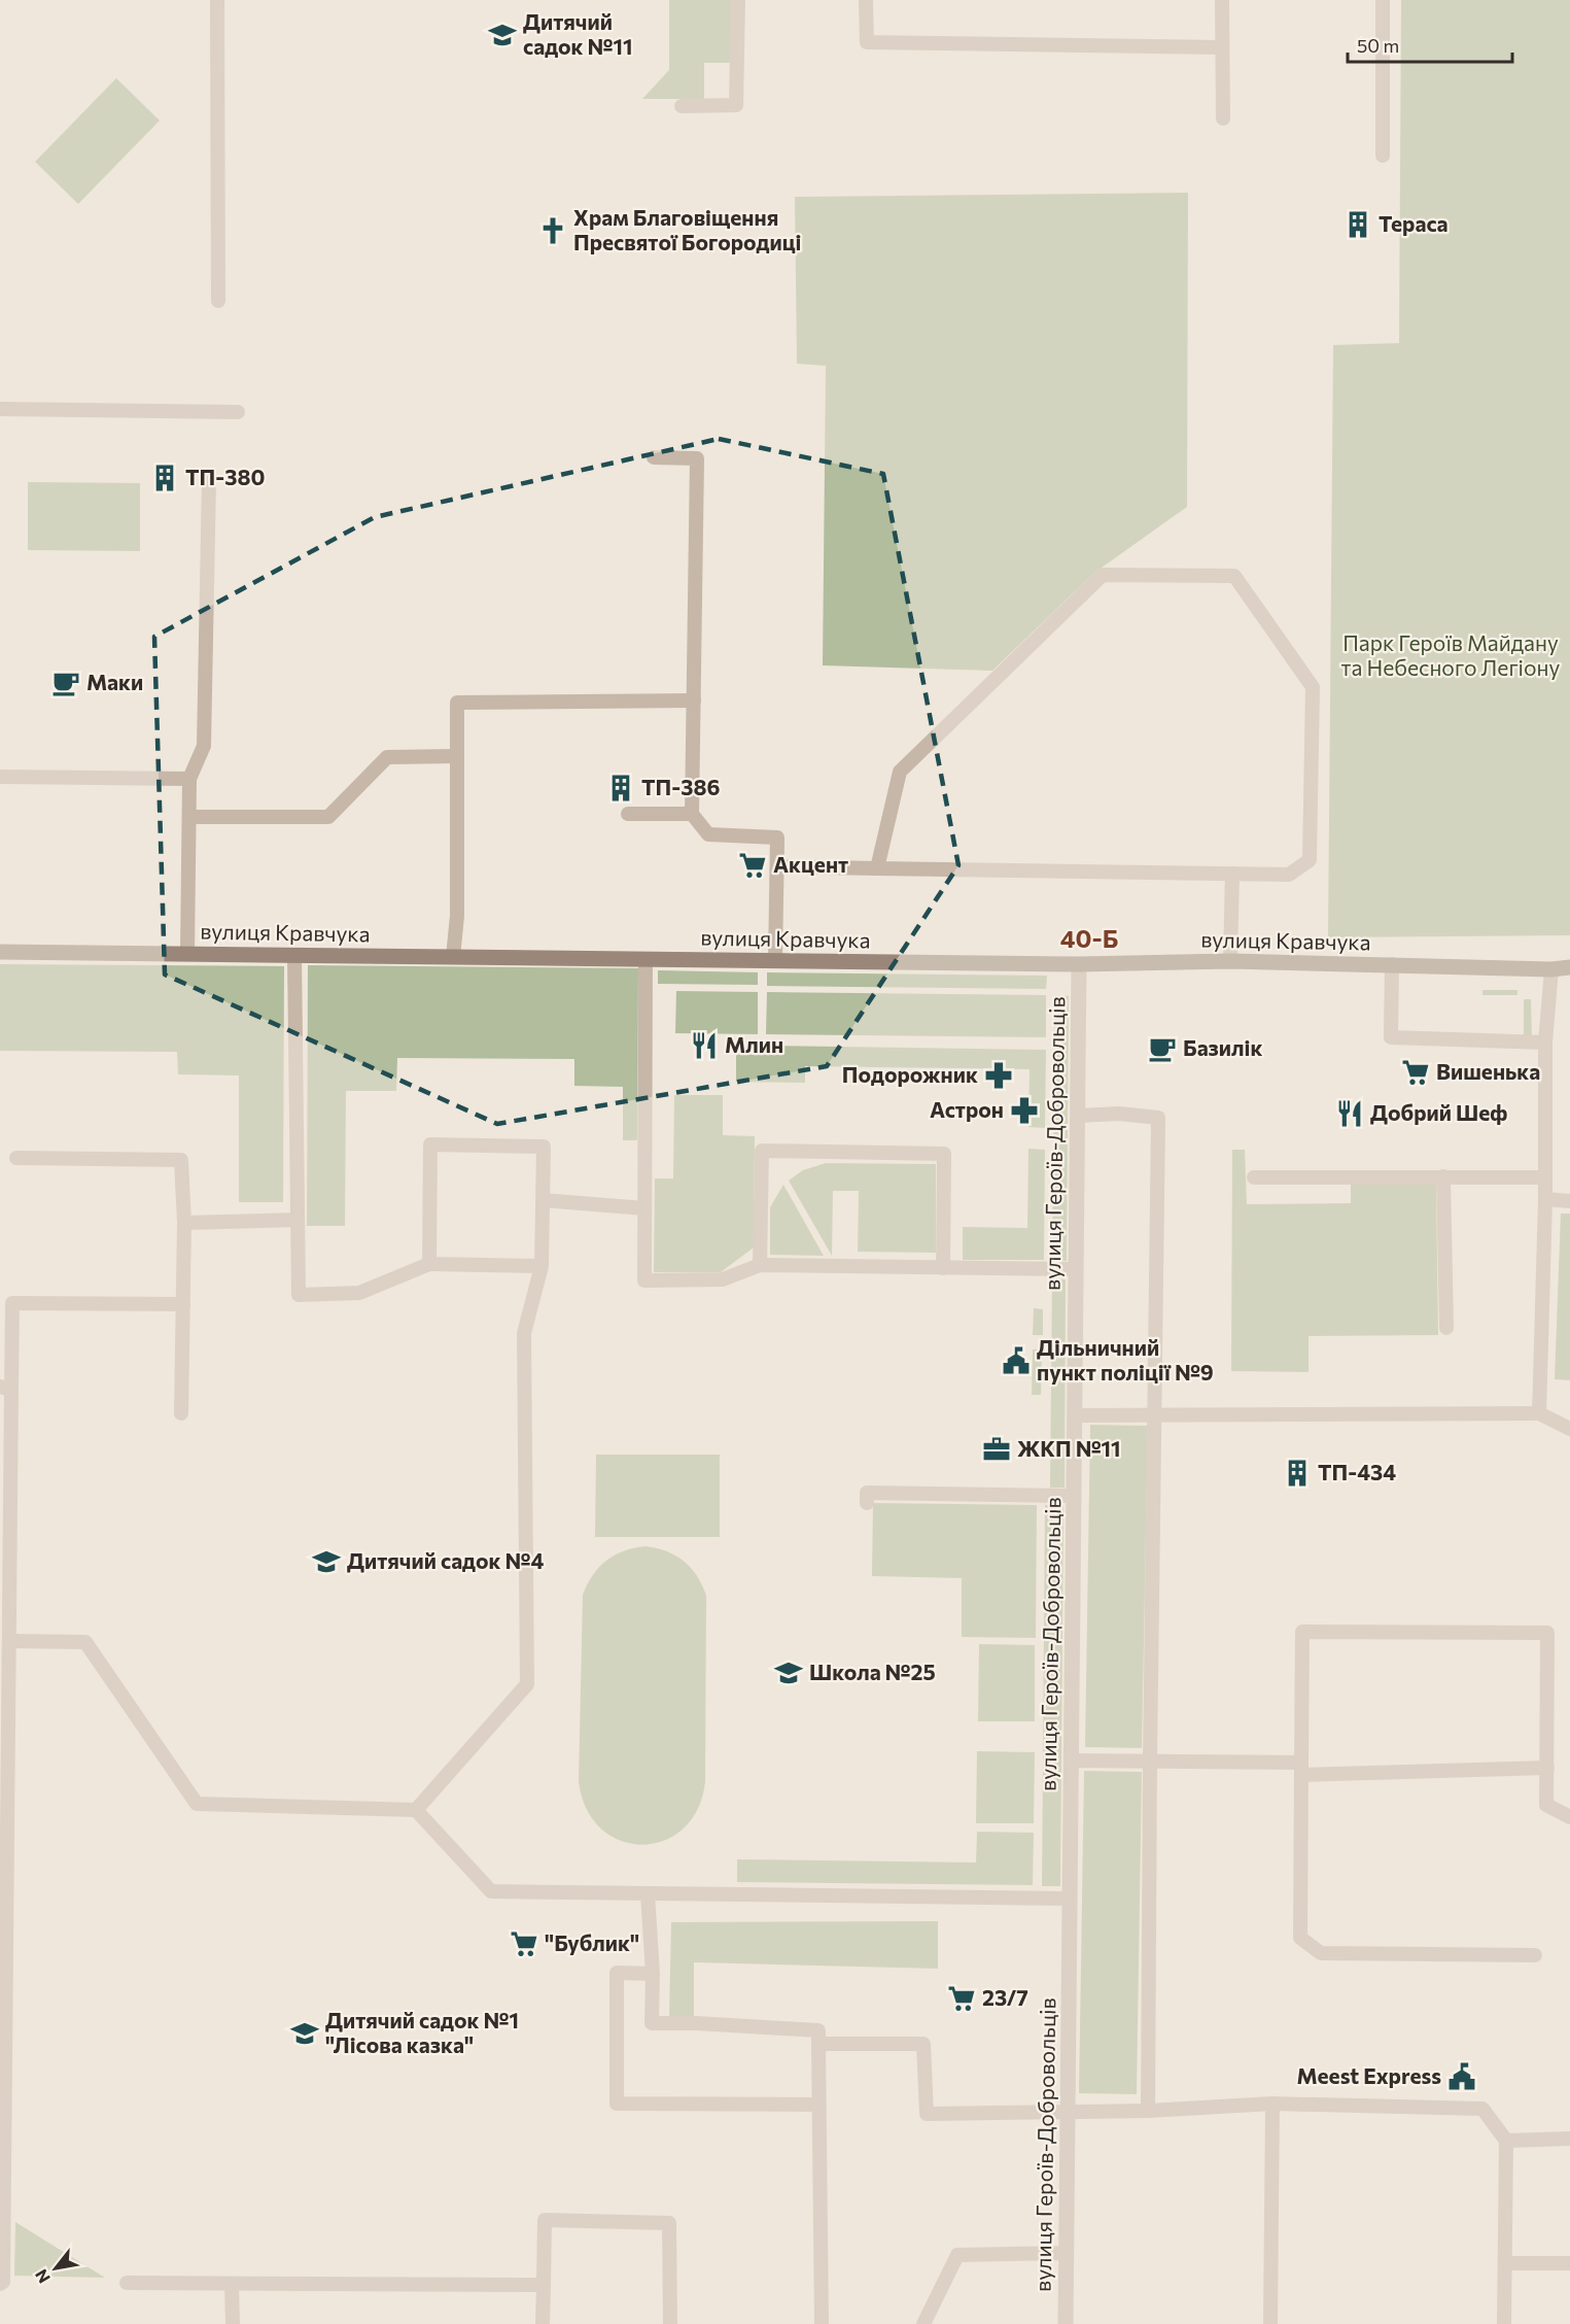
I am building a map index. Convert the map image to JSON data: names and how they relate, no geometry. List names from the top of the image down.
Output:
{
  "streets": {
    "street": ["вулиця Кравчука", "вулиця Героїв-Добровольців"]
  },
  "crossings": [
    ["вулиця Кравчука", "вулиця Героїв-Добровольців"]
  ],
  "districts": ["40-Б"],
  "parks": ["Парк Героїв Майдану та Небесного Легіону"],
  "places": {
    "school or university": [
      "Дитячий садок №11",
      "Дитячий садок №4",
      "Школа №25",
      "Дитячий садок №1 \"Лісова казка\""
    ],
    "building": [
      "Тераса",
      "ТП-380",
      "ТП-386",
      "ТП-434"
    ],
    "church": ["Храм Благовіщення Пресвятої Богородиці"],
    "cafe": ["Маки", "Базилік"],
    "supermarket": [
      "Акцент",
      "Вишенька",
      "\"Бублик\"",
      "23/7"
    ],
    "restaurant": ["Млин", "Добрий Шеф"],
    "pharmacy": ["Подорожник", "Астрон"],
    "public building": ["Дільничний пункт поліції №9", "Meest Express"],
    "office": ["ЖКП №11"]
  },
  "scale_bar": "50 m",
  "north": "bottom left"
}
